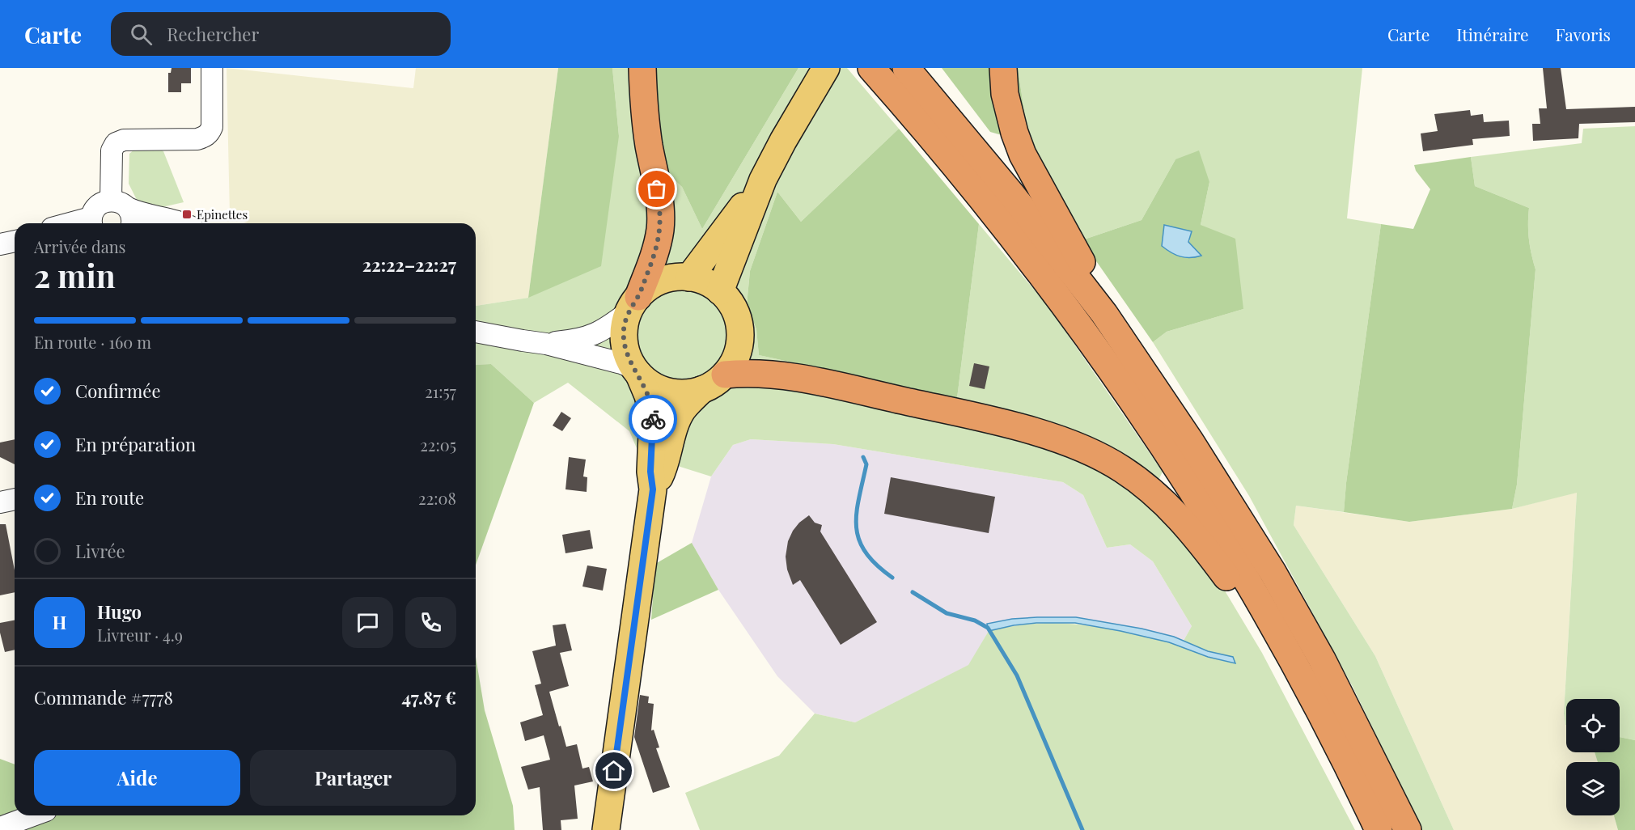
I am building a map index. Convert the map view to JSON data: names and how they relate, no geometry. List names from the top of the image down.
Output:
{
  "places": {
    "transit": ["Epinettes"]
  },
  "page": {
    "header": "Carte",
    "search": "Rechercher",
    "nav": ["Carte", "Itinéraire", "Favoris"],
    "heading": ["2 min", "Arrivée dans", "22:22–22:27"],
    "panel": [
      "Hugo",
      "Livreur · 4.9",
      "Commande #7778",
      "47.87 €"
    ],
    "bar": "En route · 160 m",
    "list": [
      ["Confirmée", "21:57"],
      ["En préparation", "22:05"],
      ["En route", "22:08"],
      "Livrée"
    ],
    "round": "H",
    "buttons": ["Aide", "Partager"]
  }
}
